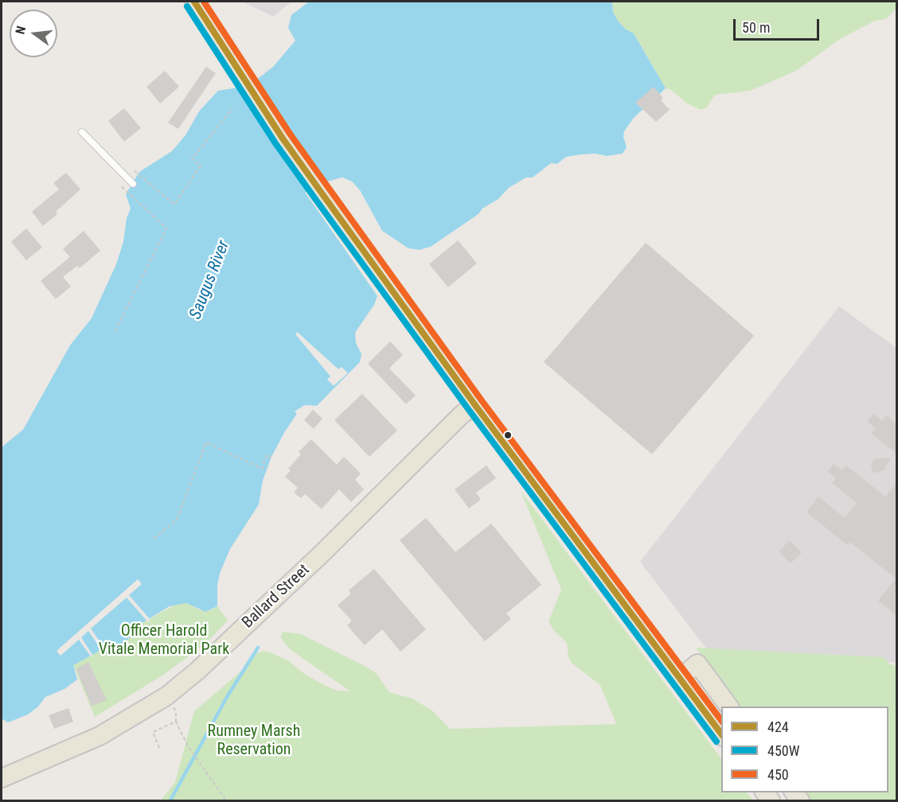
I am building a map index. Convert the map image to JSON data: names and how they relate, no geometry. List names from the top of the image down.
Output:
{
  "streets": {
    "main road": ["Ballard Street"]
  },
  "water": ["Saugus River"],
  "parks": ["Officer Harold Vitale Memorial Park", "Rumney Marsh Reservation"],
  "lines": ["transit line 424", "transit line 450", "transit line 450W"],
  "legend": ["424", "450W", "450"],
  "scale_bar": "50 m",
  "north": "left"
}
